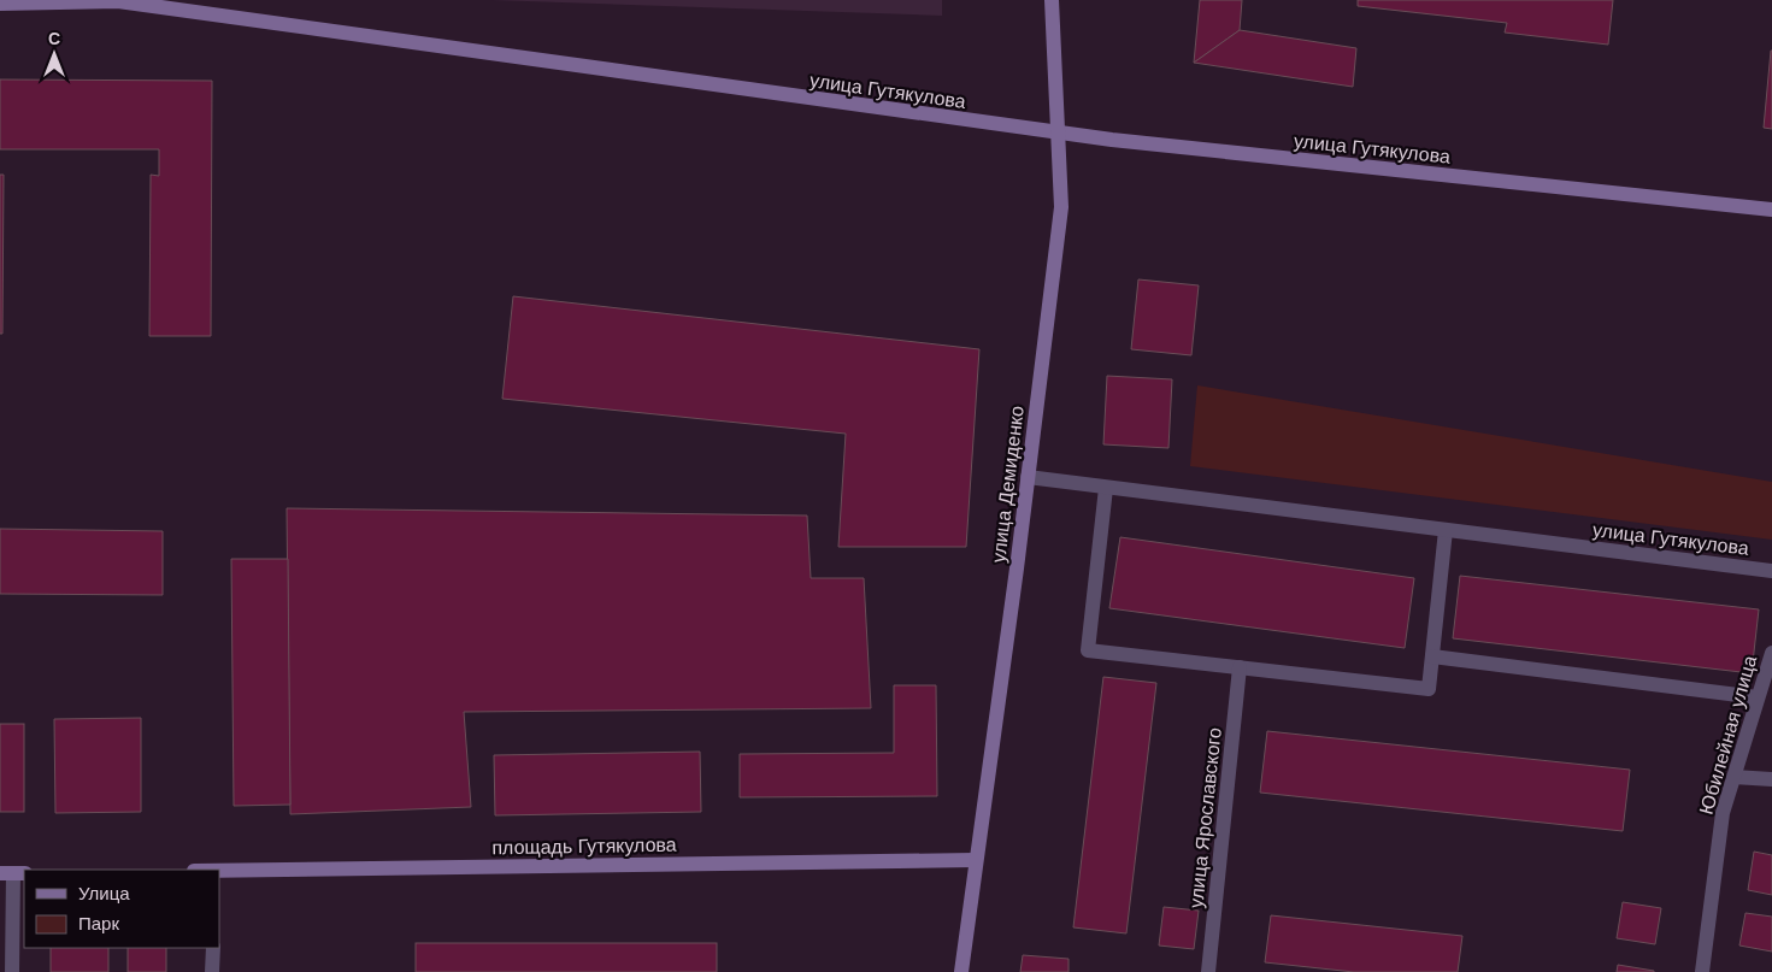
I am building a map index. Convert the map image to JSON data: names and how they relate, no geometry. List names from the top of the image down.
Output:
{
  "streets": {
    "street": [
      "улица Гутякулова",
      "улица Демиденко",
      "Юбилейная улица",
      "улица Ярославского",
      "площадь Гутякулова"
    ]
  },
  "crossings": [
    ["улица Гутякулова", "улица Демиденко"],
    ["улица Демиденко", "площадь Гутякулова"]
  ],
  "legend": ["Улица", "Парк"],
  "north": "top"
}
